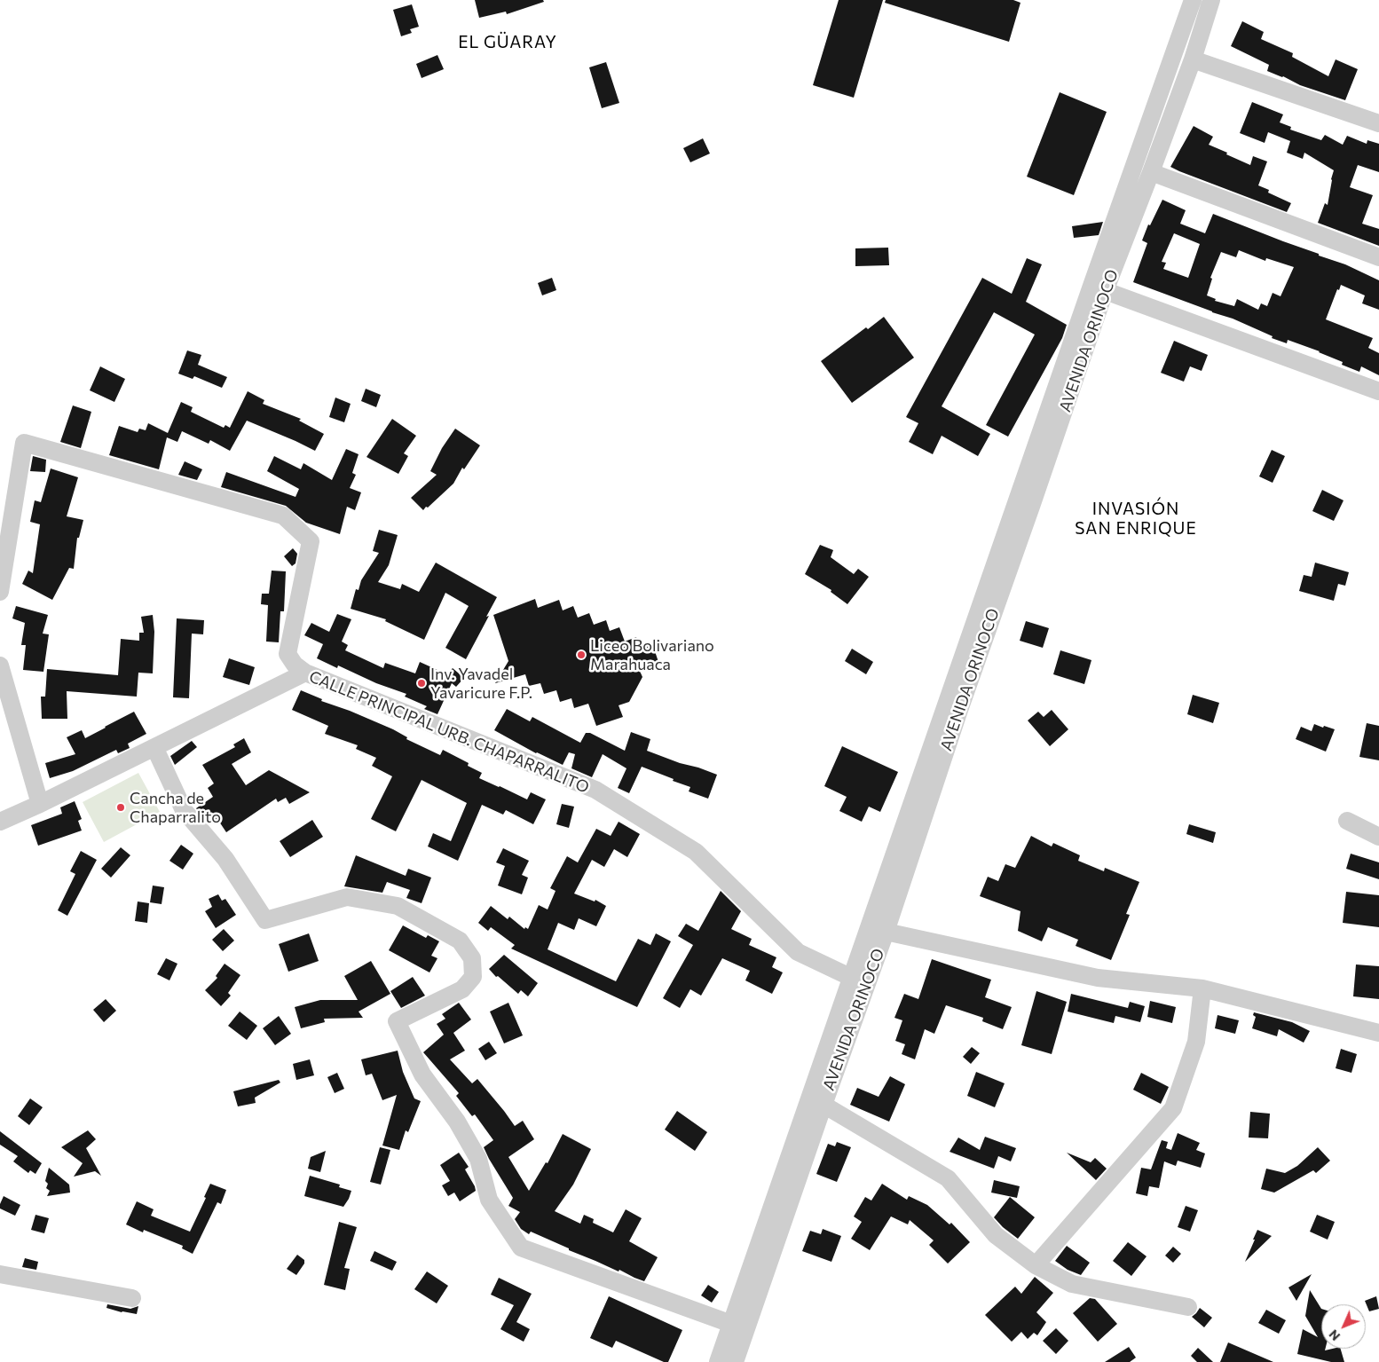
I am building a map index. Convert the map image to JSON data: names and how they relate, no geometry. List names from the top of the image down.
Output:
{
  "streets": {
    "street": ["AVENIDA ORINOCO", "CALLE PRINCIPAL URB. CHAPARRALITO"]
  },
  "crossings": [
    ["AVENIDA ORINOCO", "CALLE PRINCIPAL URB. CHAPARRALITO"]
  ],
  "districts": ["EL GÜARAY", "INVASIÓN SAN ENRIQUE"],
  "places": ["Liceo Bolivariano Marahuaca", "Inv. Yavadel Yavaricure F.P.", "Cancha de Chaparralito"],
  "north": "bottom left"
}
